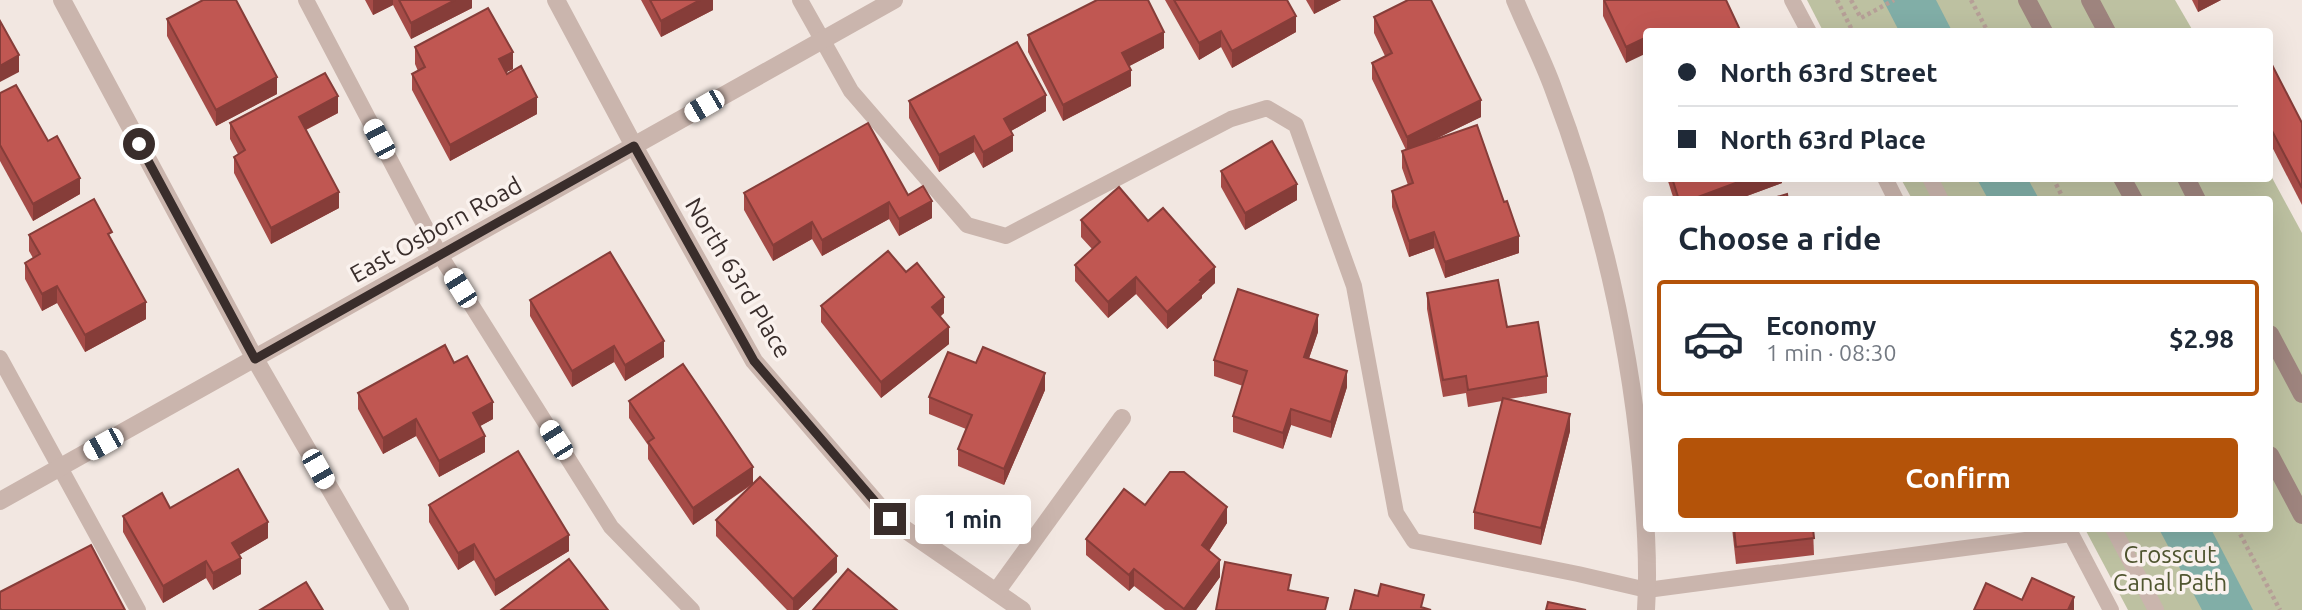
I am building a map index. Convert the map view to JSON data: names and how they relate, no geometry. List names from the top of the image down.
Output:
{
  "streets": {
    "street": ["East Osborn Road", "North 63rd Place"]
  },
  "crossings": [
    ["East Osborn Road", "North 63rd Place"]
  ],
  "parks": ["Crosscut Canal Path"],
  "page": {
    "banner": ["North 63rd Street", "North 63rd Place"],
    "heading": "Choose a ride",
    "list": [
      {
        "name": "Economy",
        "note": "1 min · 08:30",
        "value": "$2.98"
      }
    ],
    "buttons": "Confirm",
    "bubble": "1 min"
  }
}
